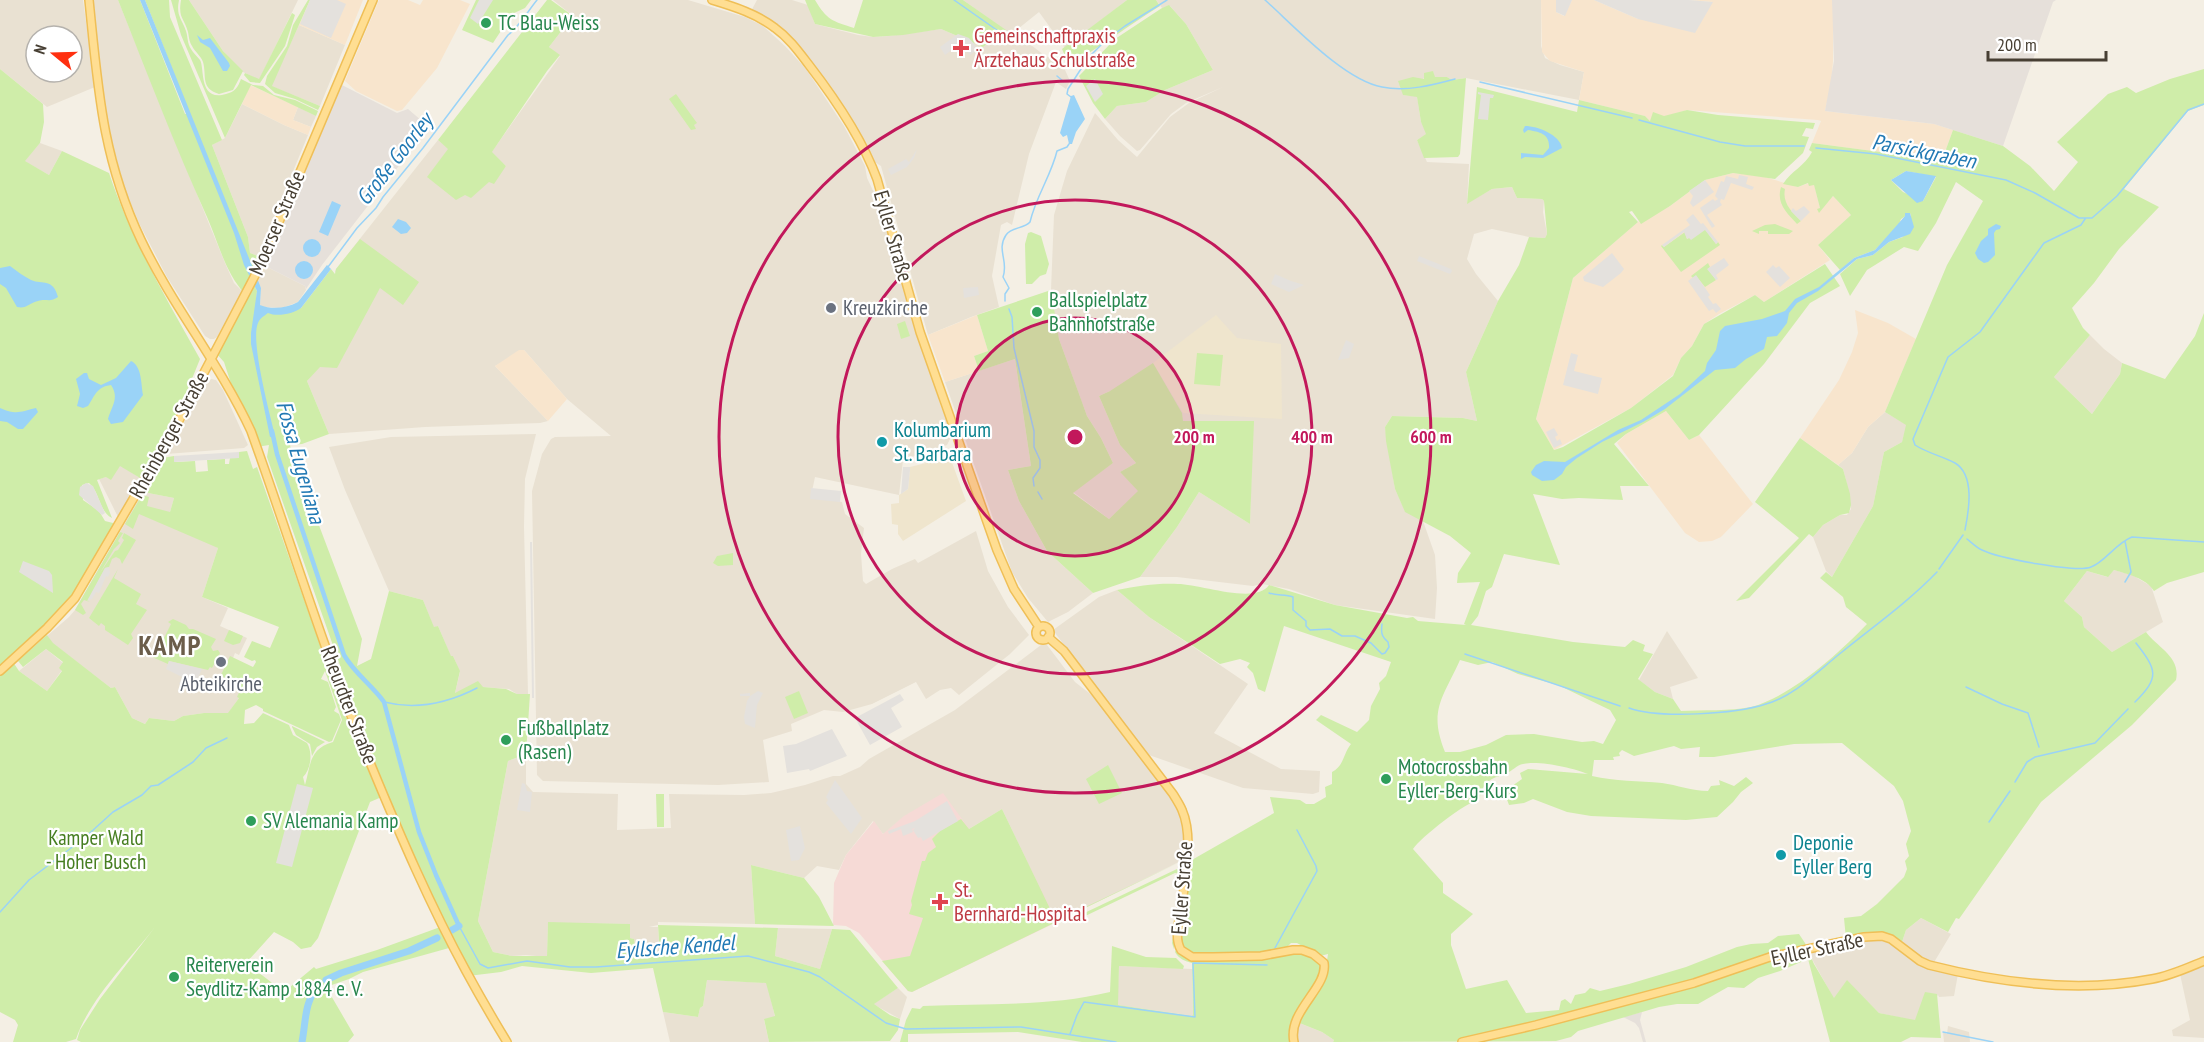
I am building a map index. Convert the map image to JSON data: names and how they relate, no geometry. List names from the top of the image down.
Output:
{
  "streets": {
    "main road": [
      "Moerser Straße",
      "Eyller Straße",
      "Rheinberger Straße",
      "Rheurdter Straße"
    ]
  },
  "crossings": [
    ["Moerser Straße", "Rheinberger Straße"],
    ["Moerser Straße", "Rheurdter Straße"],
    ["Rheinberger Straße", "Rheurdter Straße"]
  ],
  "districts": ["KAMP"],
  "water": [
    "Parsickgraben",
    "Große Goorley",
    "Fossa Eugeniana",
    "Eyllsche Kendel"
  ],
  "parks": ["Kamper Wald - Hoher Busch"],
  "places": {
    "other": [
      "TC Blau-Weiss",
      "Kreuzkirche",
      "Ballspielplatz Bahnhofstraße",
      "Kolumbarium St. Barbara",
      "Abteikirche",
      "Fußballplatz (Rasen)",
      "Motocrossbahn Eyller-Berg-Kurs",
      "SV Alemania Kamp",
      "Deponie Eyller Berg",
      "Reiterverein Seydlitz-Kamp 1884 e. V."
    ],
    "health": ["Gemeinschaftpraxis Ärztehaus Schulstraße", "St. Bernhard-Hospital"]
  },
  "scale_bar": "200 m",
  "north": "left",
  "rings": ["200 m", "400 m", "600 m"]
}
